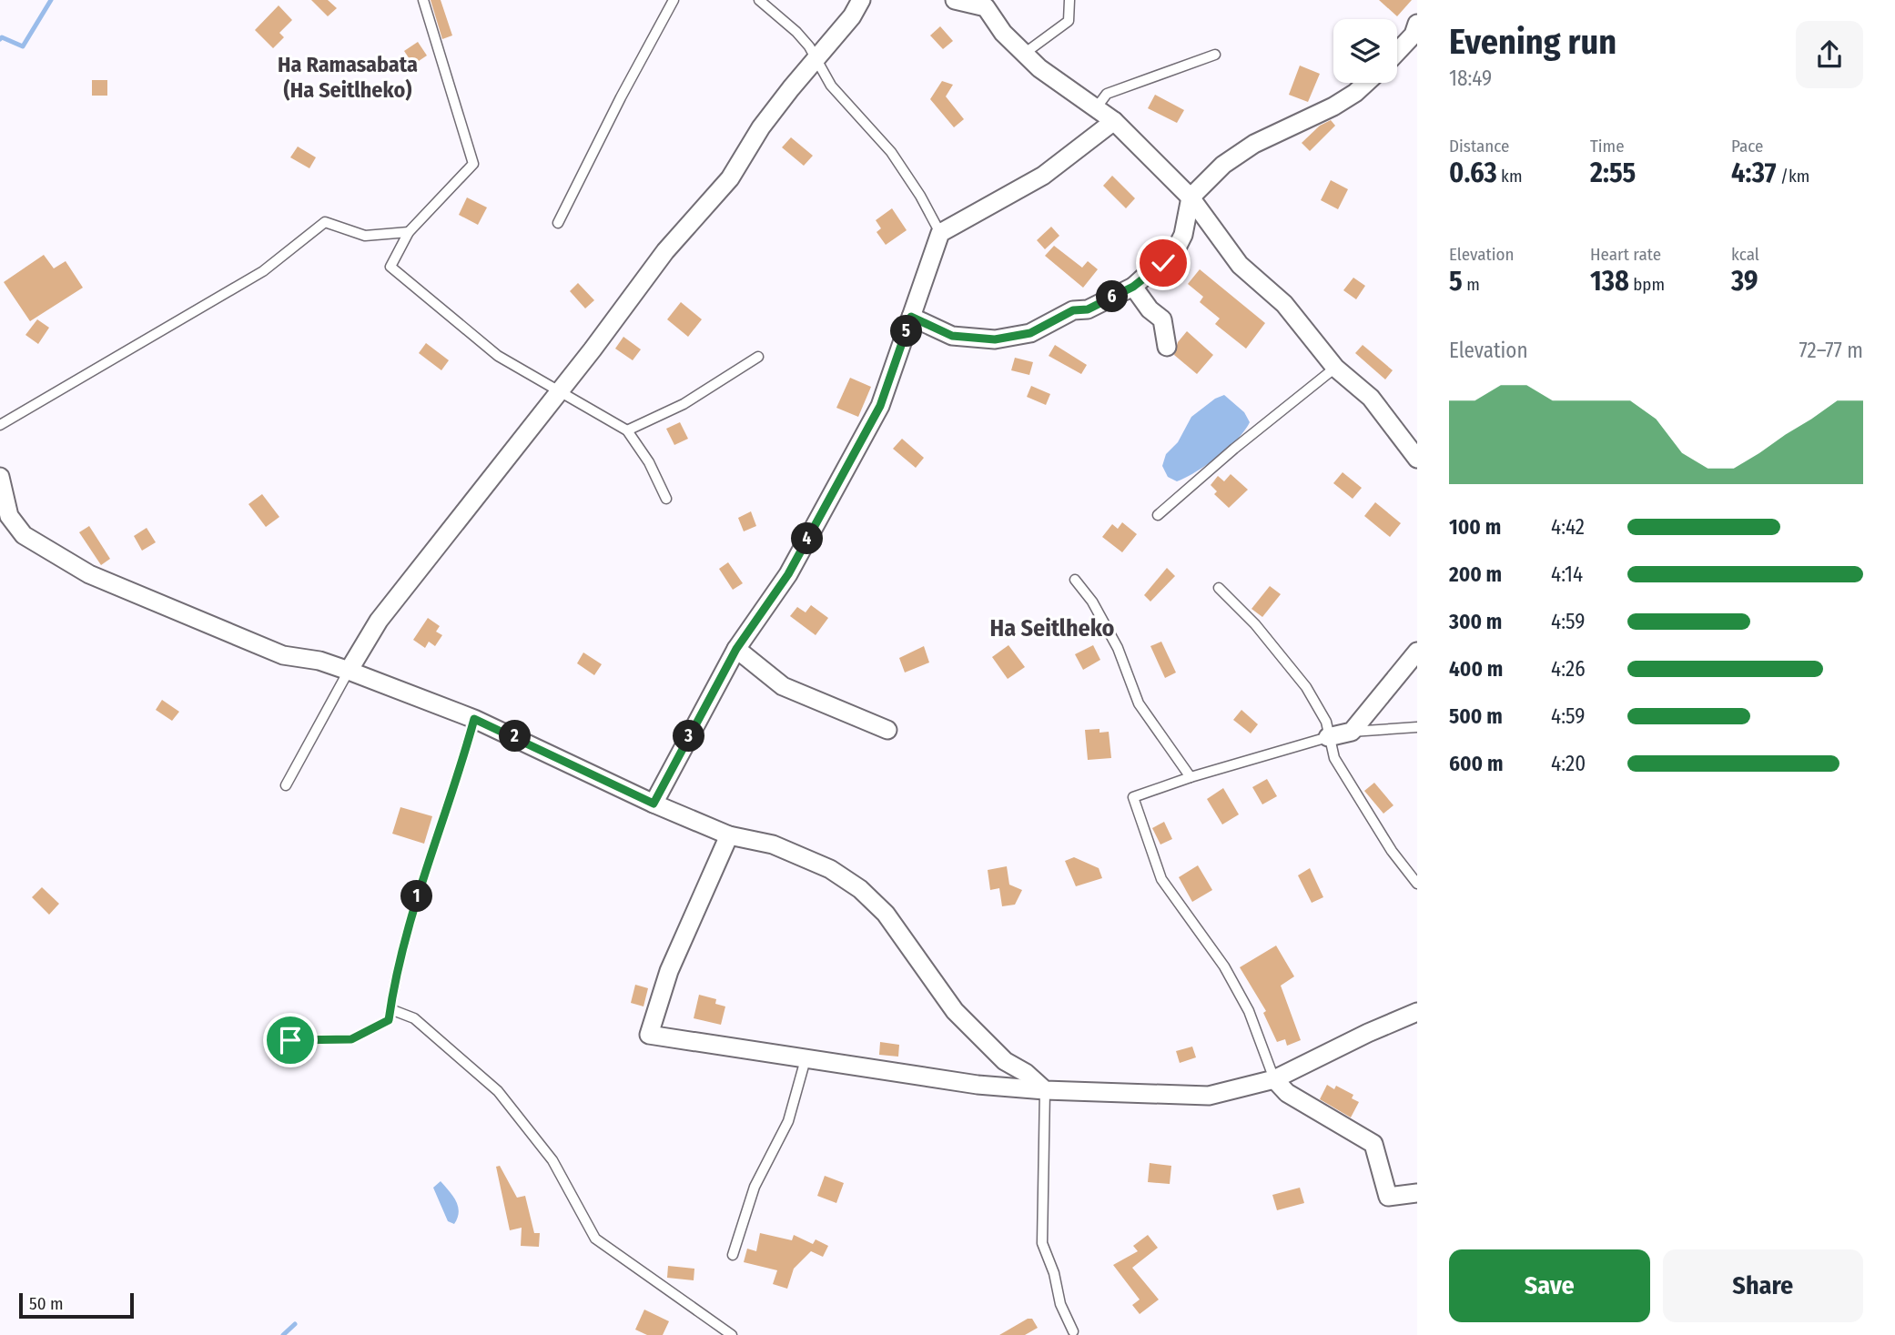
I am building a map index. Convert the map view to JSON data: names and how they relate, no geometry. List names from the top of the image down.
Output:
{
  "districts": ["Ha Ramasabata (Ha Seitlheko)", "Ha Seitlheko"],
  "scale_bar": "50 m",
  "page": {
    "heading": ["Evening run", "18:49"],
    "stats": [
      ["Distance", "0.63 km"],
      ["Time", "2:55"],
      ["Pace", "4:37 /km"],
      ["Elevation", "5 m"],
      ["Heart rate", "138 bpm"],
      ["kcal", "39"]
    ],
    "pins": [
      "6",
      "5",
      "4",
      "2",
      "3",
      "1"
    ],
    "chart": ["Elevation", "72–77 m"],
    "list": [
      {
        "name": "100 m",
        "note": "4:42"
      },
      {
        "name": "200 m",
        "note": "4:14"
      },
      {
        "name": "300 m",
        "note": "4:59"
      },
      {
        "name": "400 m",
        "note": "4:26"
      },
      {
        "name": "500 m",
        "note": "4:59"
      },
      {
        "name": "600 m",
        "note": "4:20"
      }
    ],
    "buttons": ["Save", "Share"],
    "scale": "50 m"
  }
}
